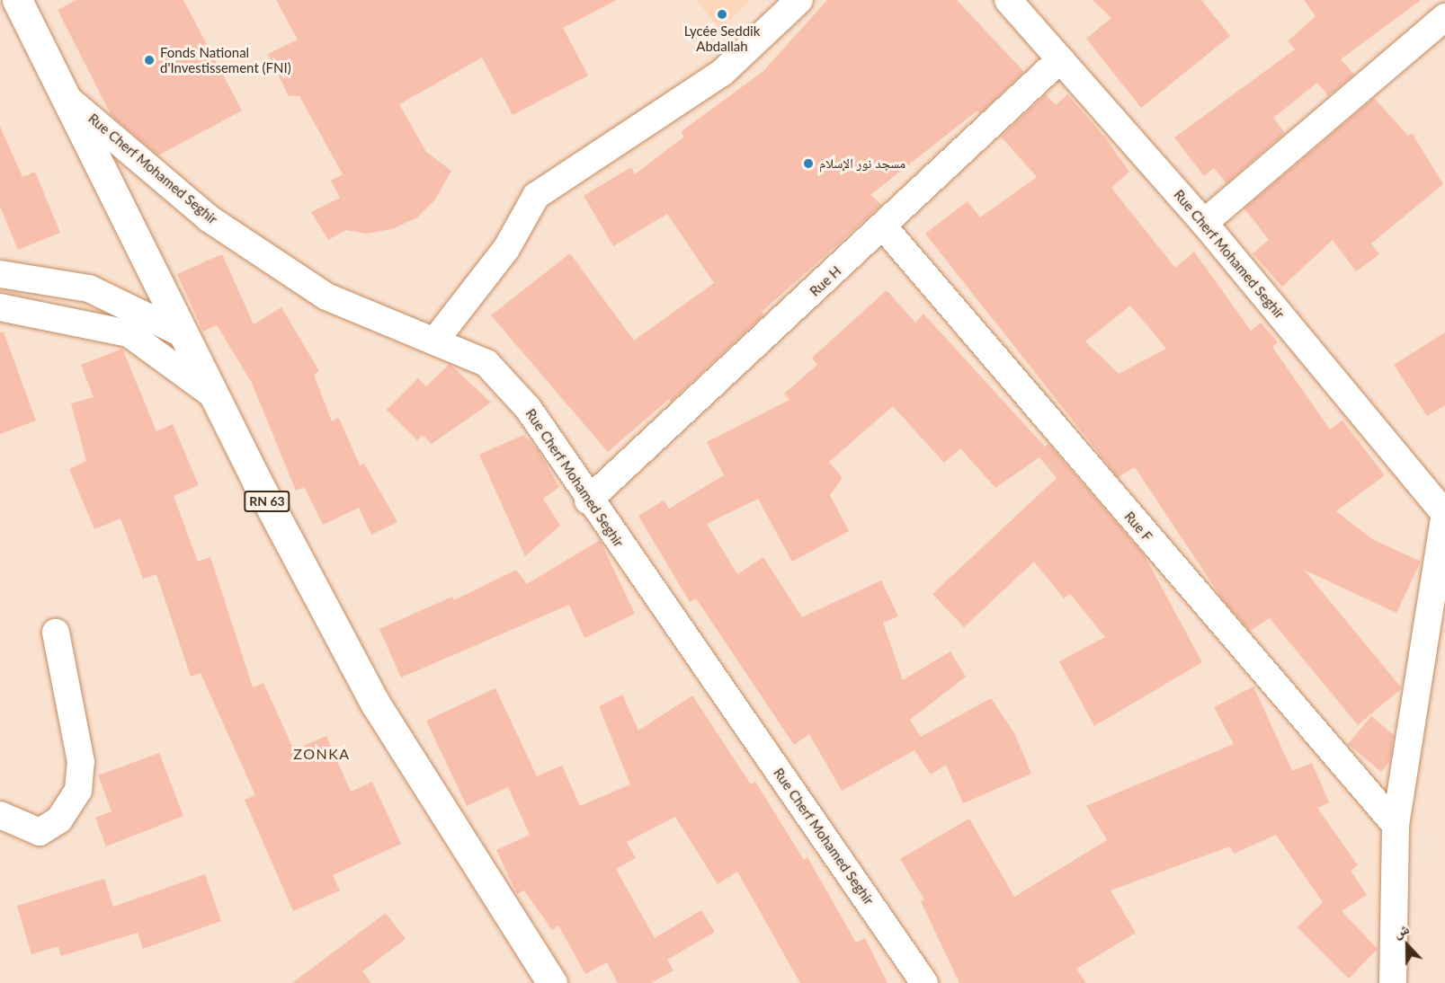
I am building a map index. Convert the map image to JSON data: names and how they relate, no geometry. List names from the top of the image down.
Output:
{
  "streets": {
    "main road": ["RN 63"],
    "street": ["Rue Cherf Mohamed Seghir", "Rue H", "Rue F"]
  },
  "crossings": [
    ["Rue Cherf Mohamed Seghir", "Rue H"],
    ["Rue Cherf Mohamed Seghir", "RN 63"],
    ["Rue H", "Rue F"]
  ],
  "districts": ["ZONKA"],
  "places": ["Lycée Seddik Abdallah", "Fonds National d'Investissement (FNI)", "مسجد نور الإسلام"],
  "north": "top"
}
